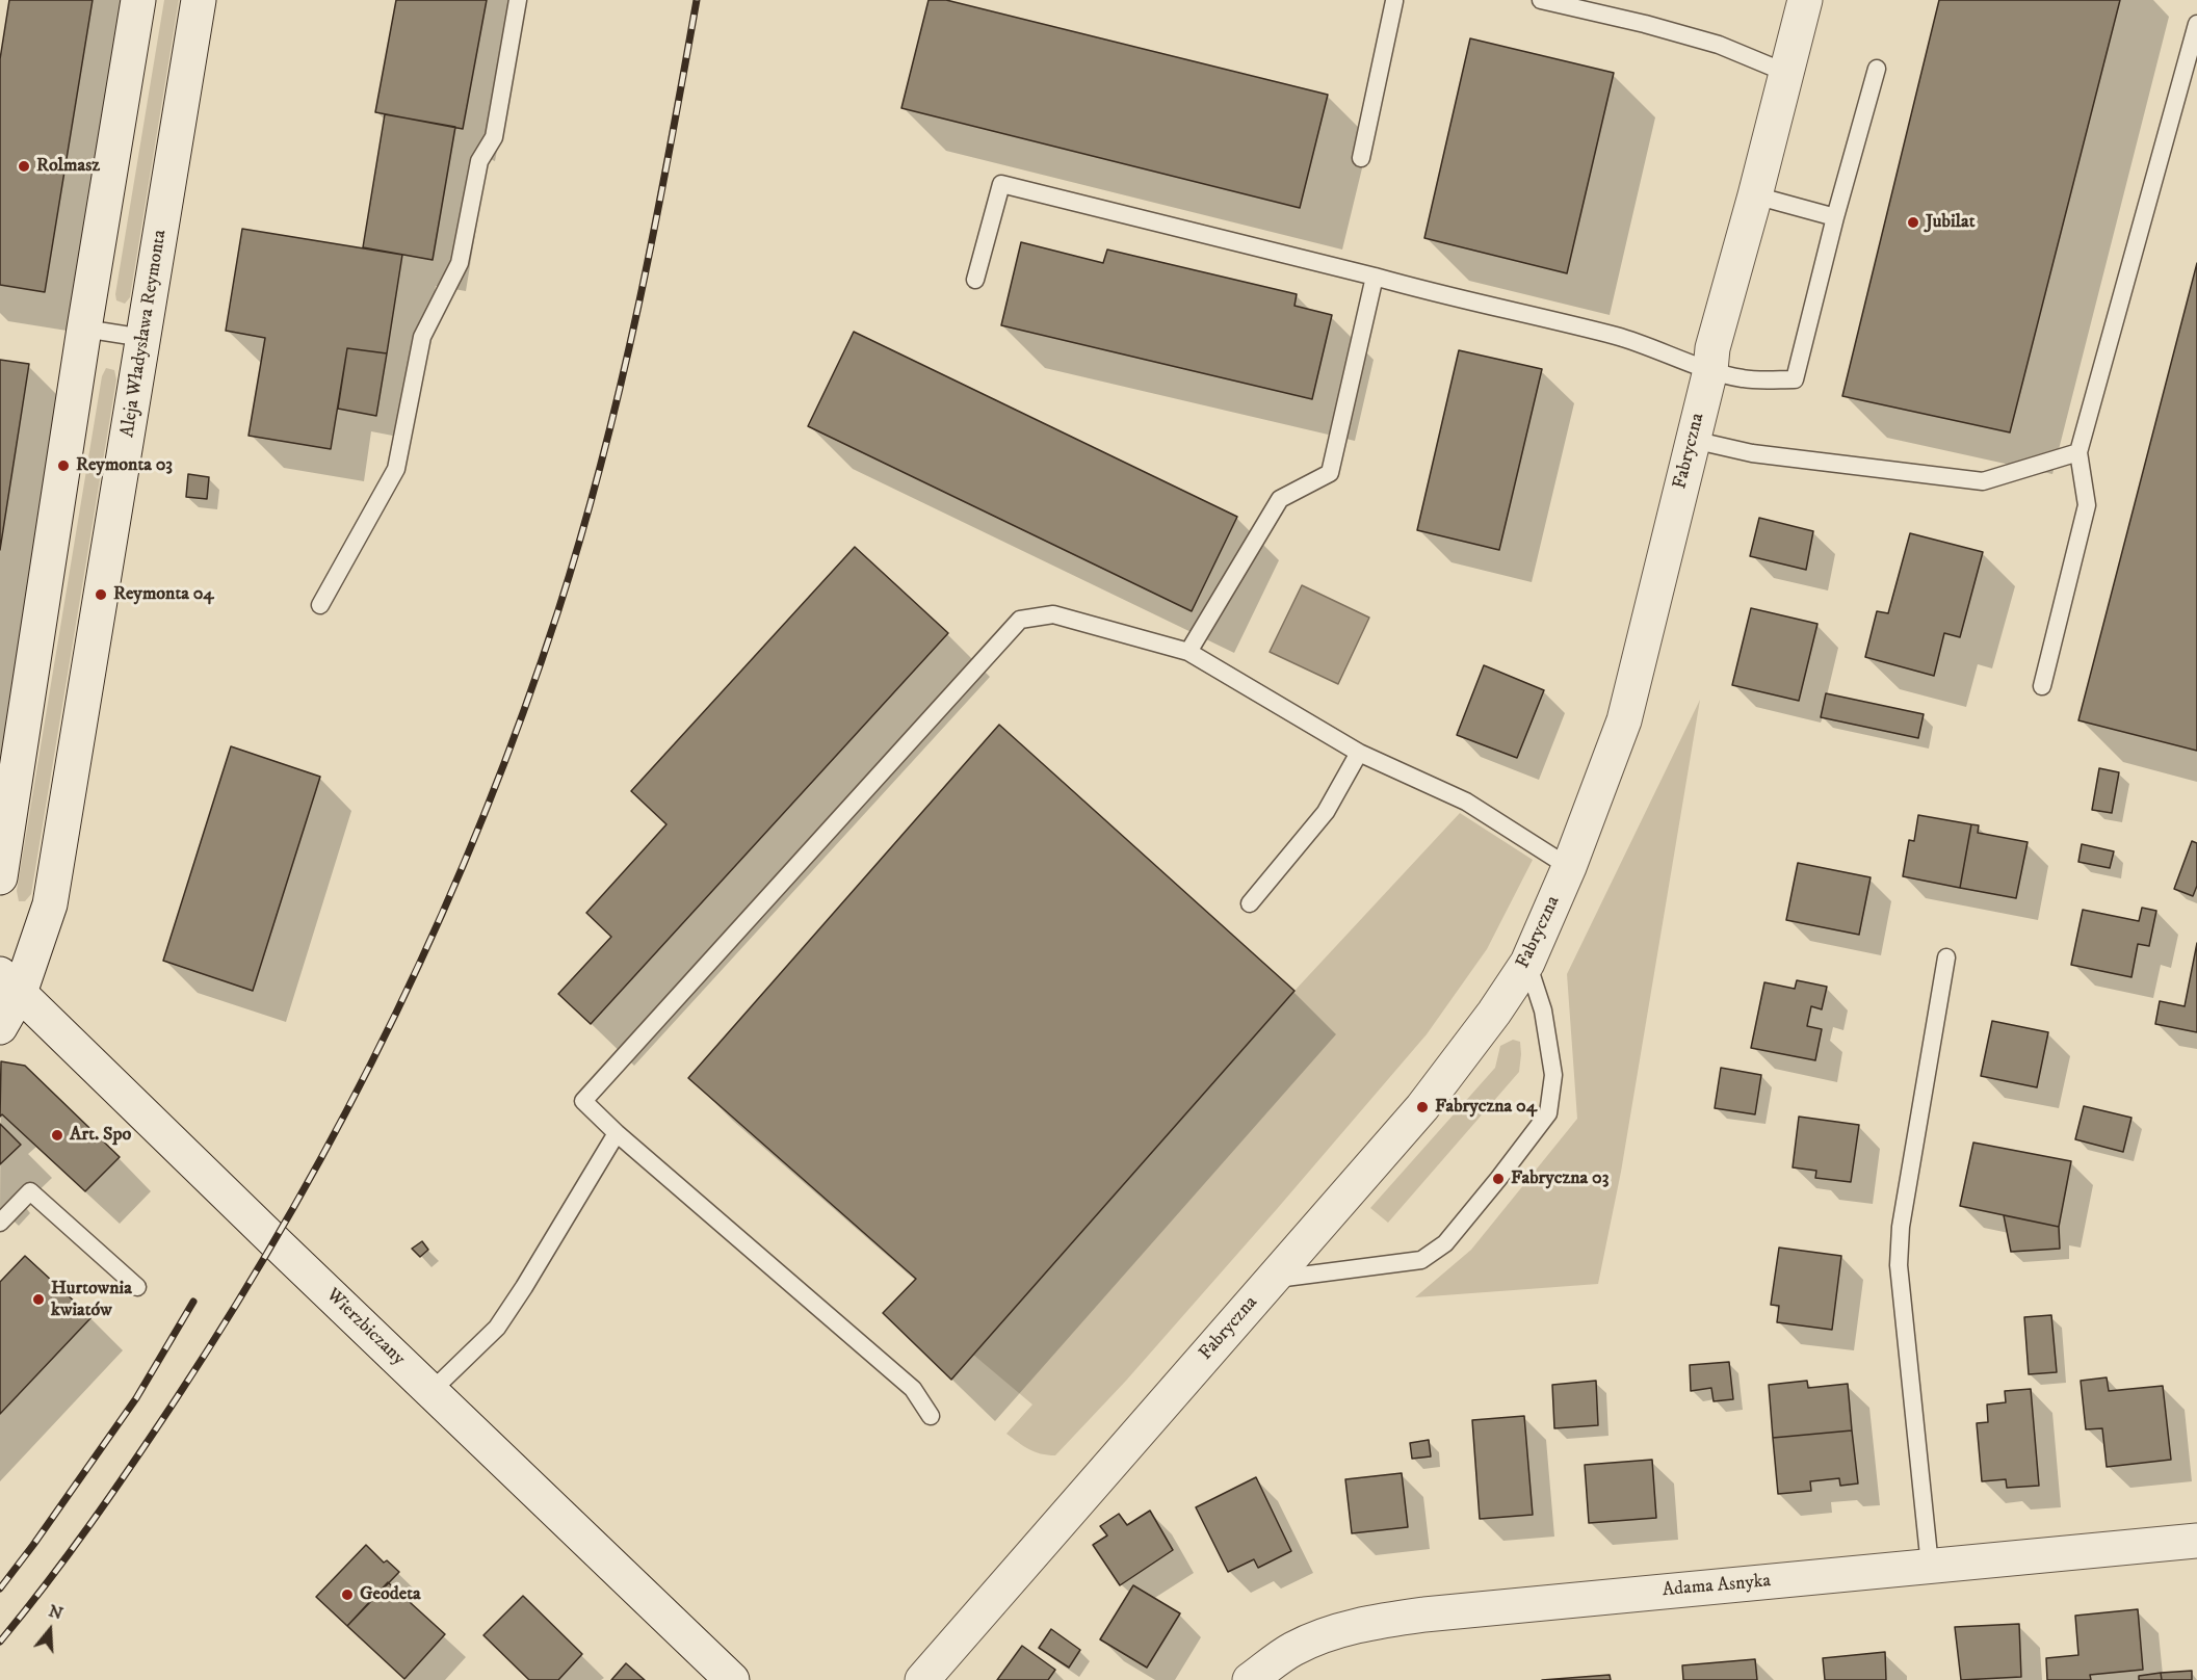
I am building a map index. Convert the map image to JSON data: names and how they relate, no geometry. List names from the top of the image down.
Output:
{
  "streets": {
    "street": [
      "Aleja Władysława Reymonta",
      "Fabryczna",
      "Wierzbiczany",
      "Adama Asnyka"
    ]
  },
  "crossings": [
    ["Aleja Władysława Reymonta", "Wierzbiczany"]
  ],
  "places": [
    "Rolmasz",
    "Jubilat",
    "Reymonta 03",
    "Reymonta 04",
    "Fabryczna 04",
    "Art. Spo",
    "Fabryczna 03",
    "Hurtownia kwiatów",
    "Geodeta"
  ],
  "north": "top"
}
